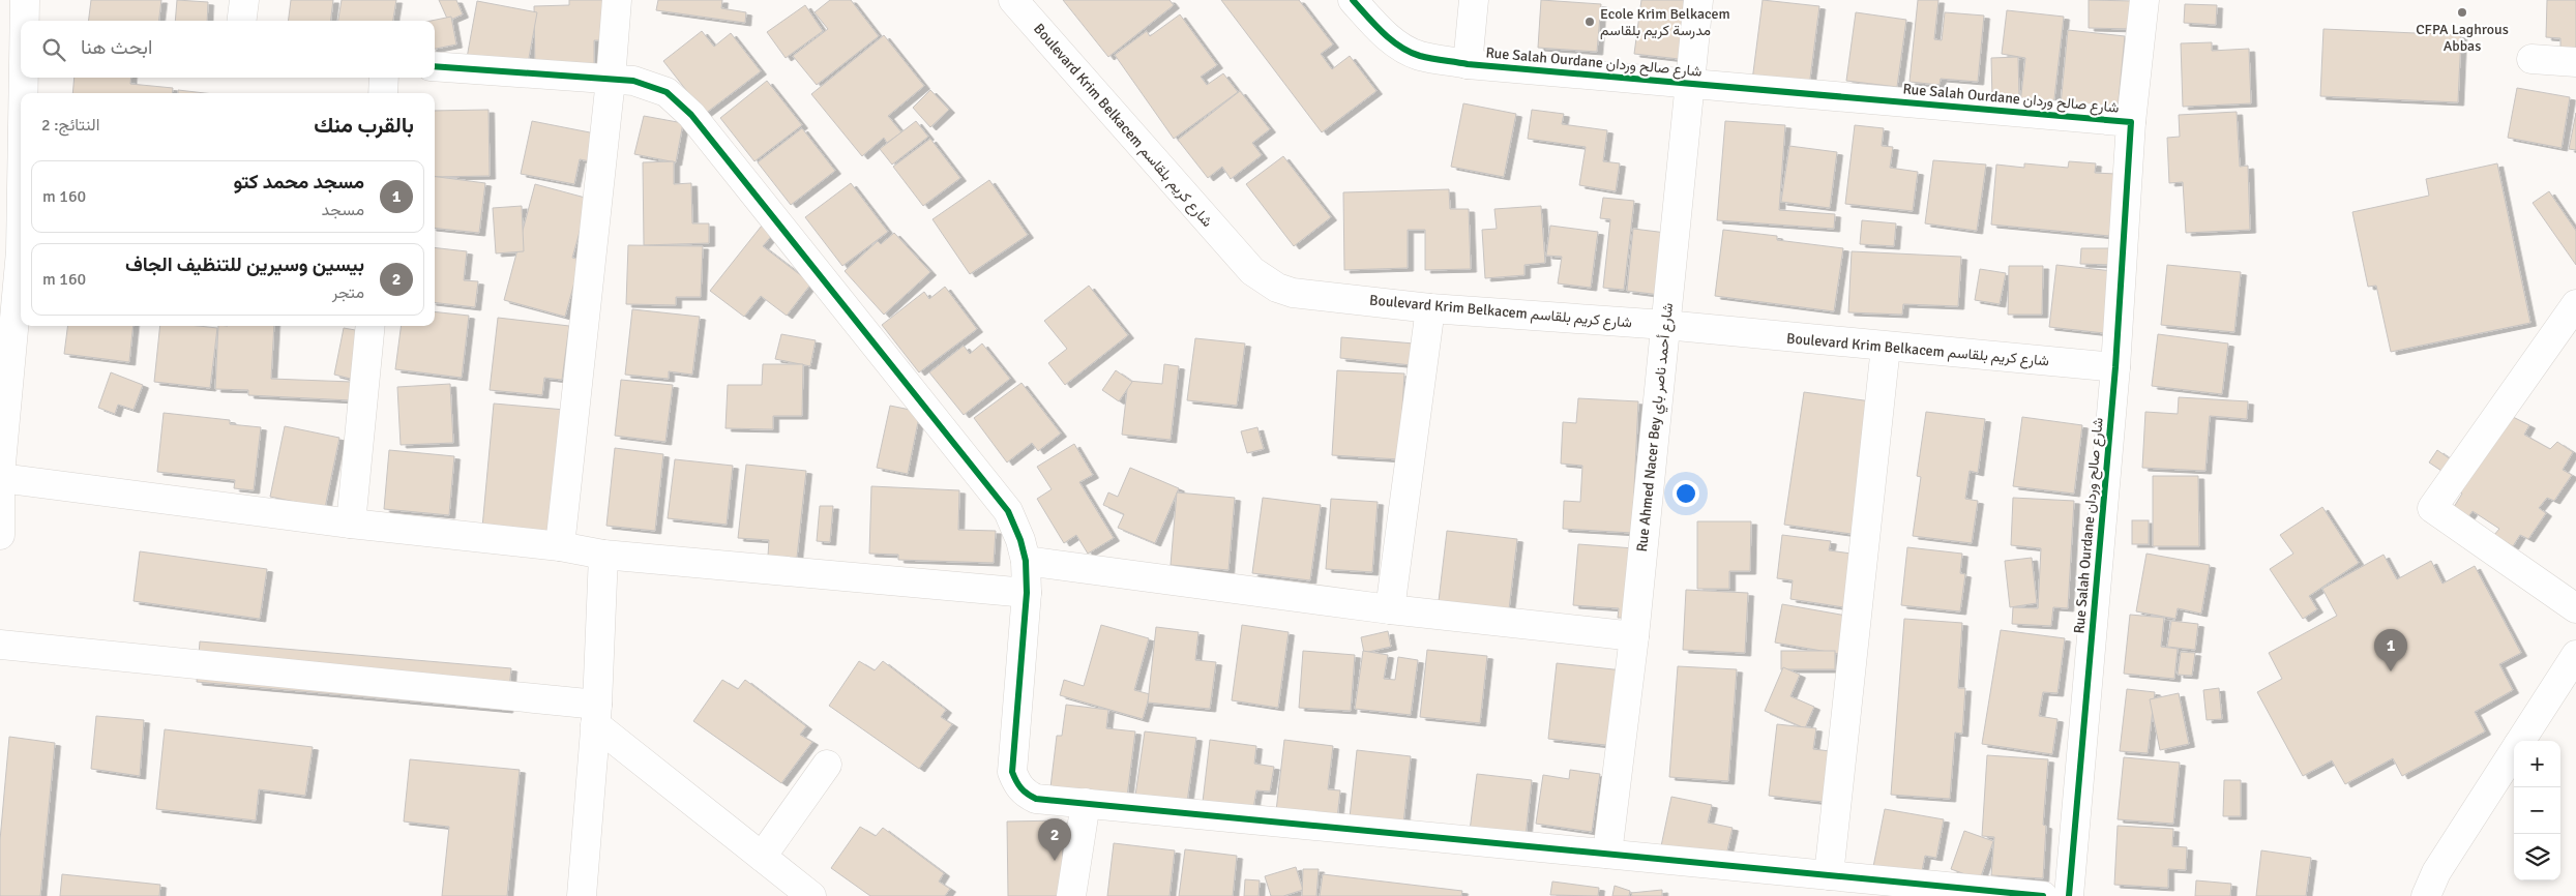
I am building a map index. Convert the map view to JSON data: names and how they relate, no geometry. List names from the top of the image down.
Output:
{
  "streets": {
    "street": ["Rue Salah Ourdane شارع صالح وردان", "Boulevard Krim Belkacem شارع كريم بلقاسم", "Rue Ahmed Nacer Bey شارع أحمد ناصر باي"]
  },
  "crossings": [
    ["Rue Salah Ourdane شارع صالح وردان", "Boulevard Krim Belkacem شارع كريم بلقاسم"],
    ["Rue Salah Ourdane شارع صالح وردان", "Rue Ahmed Nacer Bey شارع أحمد ناصر باي"],
    ["Boulevard Krim Belkacem شارع كريم بلقاسم", "Rue Ahmed Nacer Bey شارع أحمد ناصر باي"]
  ],
  "places": ["CFPA Laghrous Abbas", "Ecole Krim Belkacem مدرسة كريم بلقاسم"],
  "page": {
    "search": "ابحث هنا",
    "heading": ["بالقرب منك", "النتائج: 2"],
    "list": [
      {
        "mark": "1",
        "name": "مسجد محمد كتو",
        "note": "مسجد",
        "value": "160 m"
      },
      {
        "mark": "2",
        "name": "بيسين وسيرين للتنظيف الجاف",
        "note": "متجر",
        "value": "160 m"
      }
    ],
    "pins": ["1", "2"],
    "map_buttons": ["+", "−"]
  }
}
